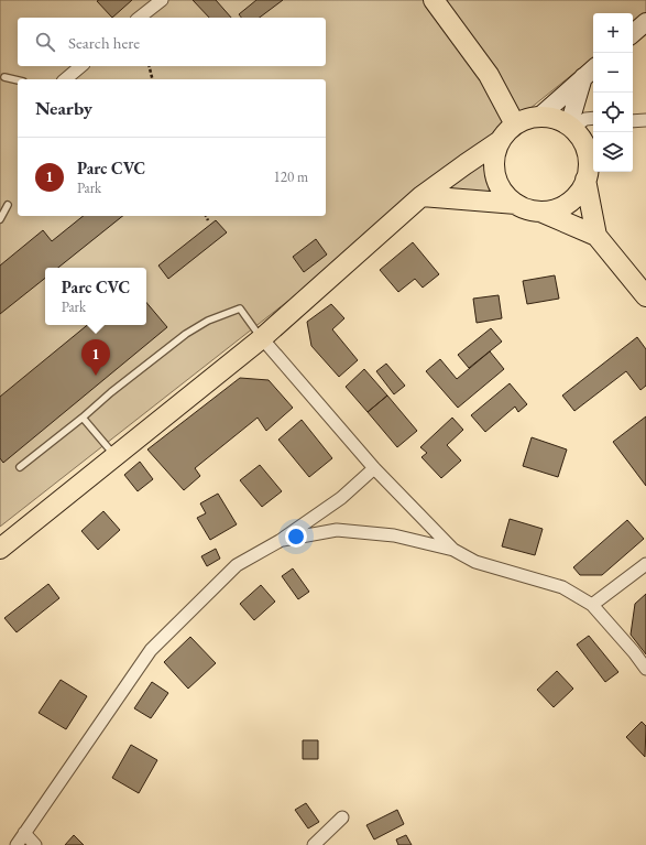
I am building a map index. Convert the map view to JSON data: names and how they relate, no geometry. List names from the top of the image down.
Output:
{
  "page": {
    "map_buttons": ["+", "−"],
    "search": "Search here",
    "heading": "Nearby",
    "list": [
      {
        "mark": "1",
        "name": "Parc CVC",
        "note": "Park",
        "value": "120 m"
      }
    ],
    "popup": ["Parc CVC", "Park"],
    "pins": "1"
  }
}
